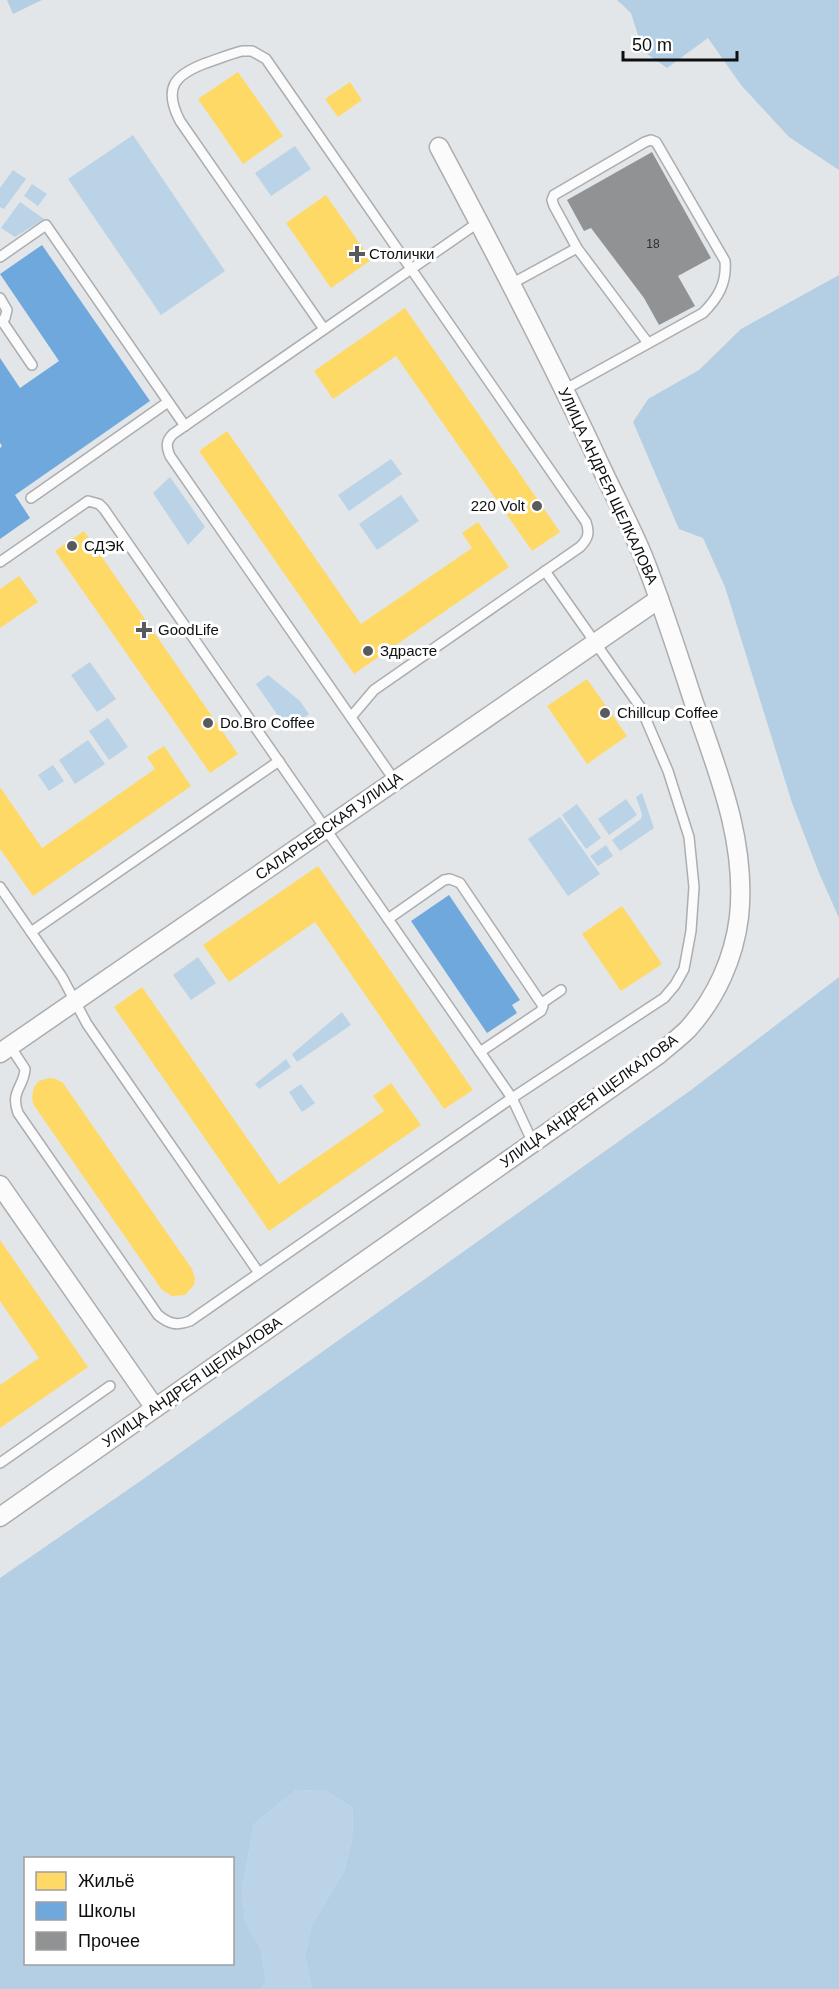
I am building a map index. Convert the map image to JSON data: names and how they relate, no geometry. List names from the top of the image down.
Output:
{
  "streets": {
    "street": ["УЛИЦА АНДРЕЯ ЩЕЛКАЛОВА", "САЛАРЬЕВСКАЯ УЛИЦА"]
  },
  "crossings": [
    ["УЛИЦА АНДРЕЯ ЩЕЛКАЛОВА", "САЛАРЬЕВСКАЯ УЛИЦА"]
  ],
  "places": {
    "health": ["Столички", "GoodLife"],
    "other": [
      "220 Volt",
      "СДЭК",
      "Здрасте",
      "Chillcup Coffee",
      "Do.Bro Coffee"
    ]
  },
  "house_numbers": ["18"],
  "legend": ["Жильё", "Школы", "Прочее"],
  "scale_bar": "50 m"
}
